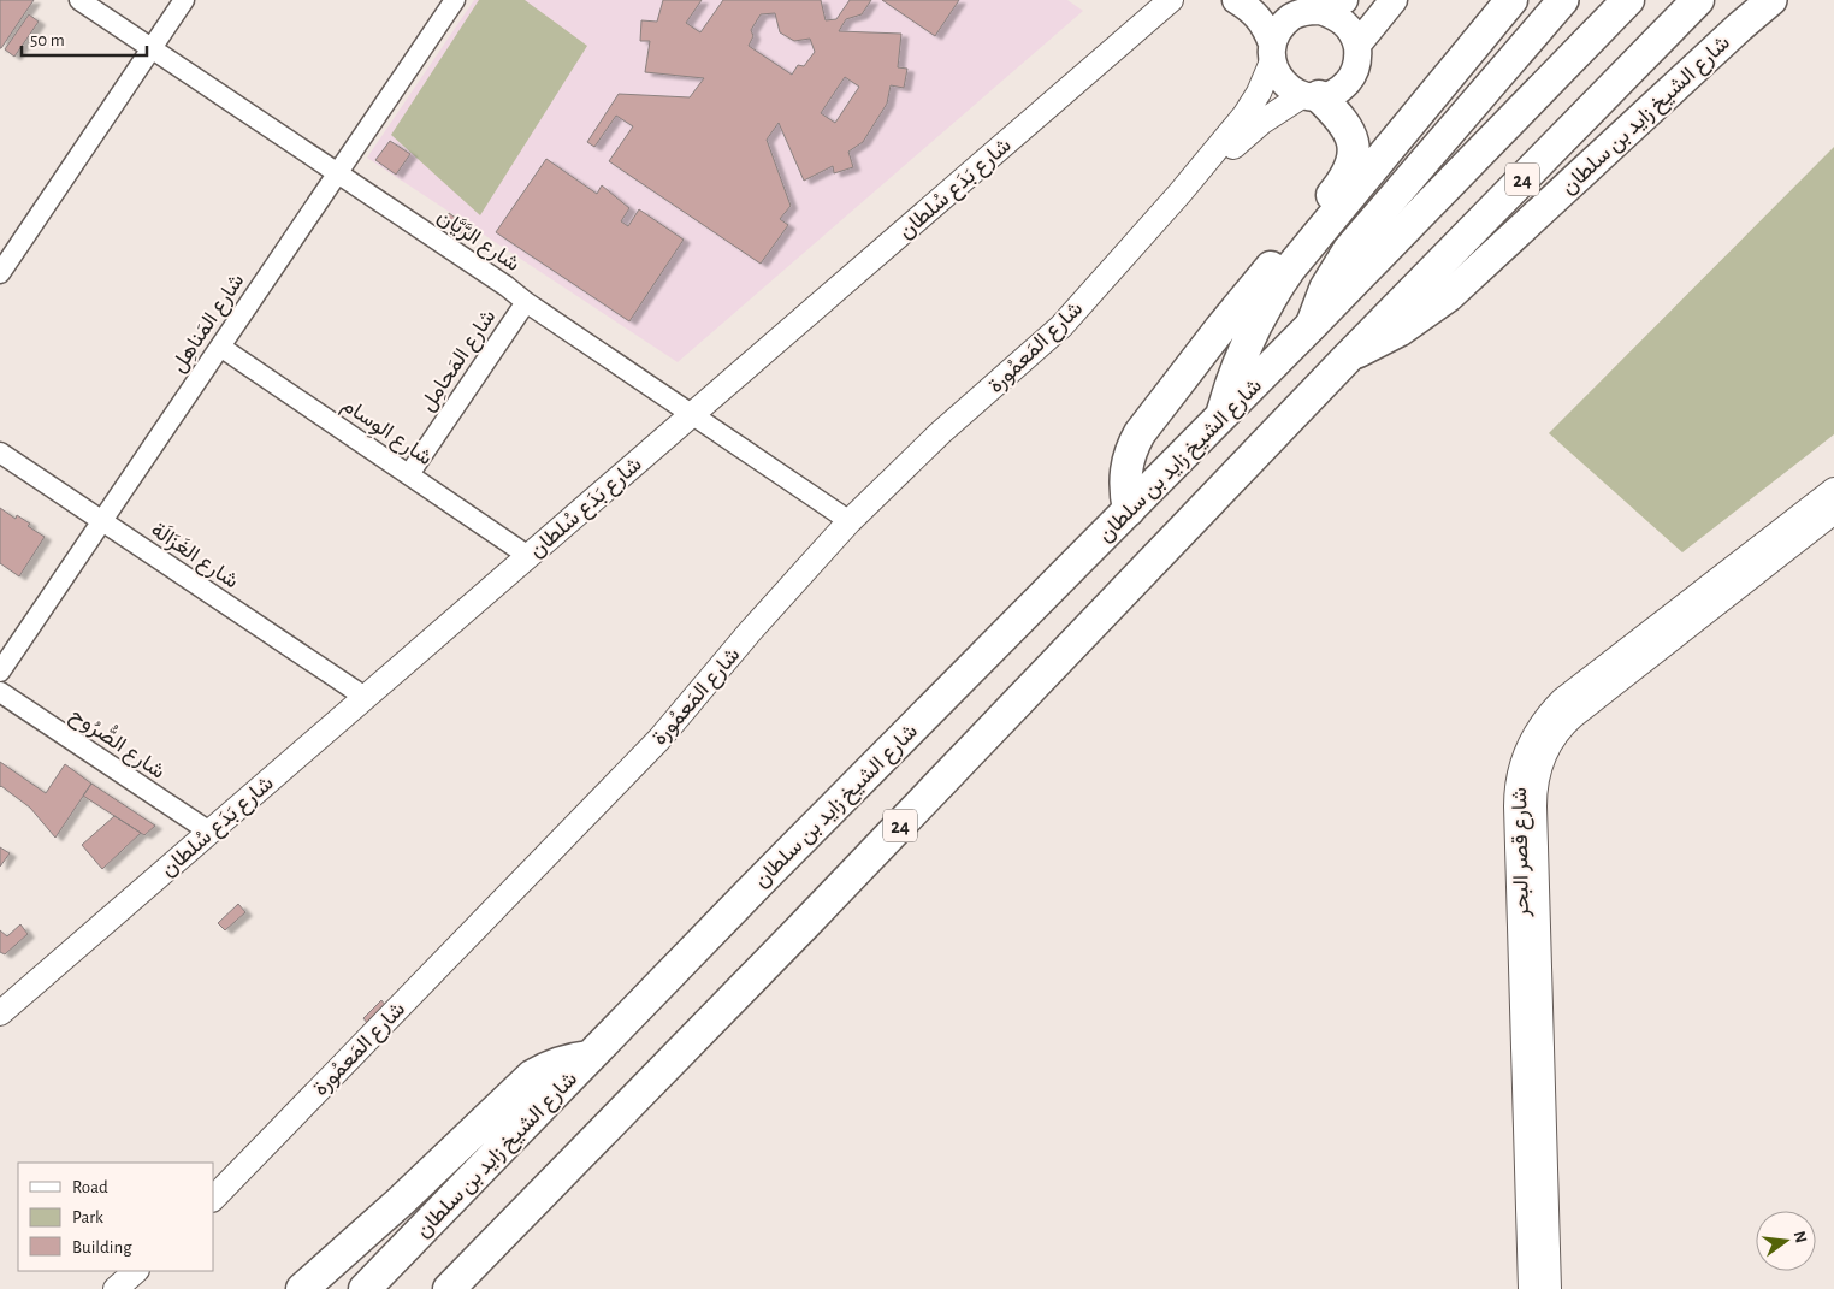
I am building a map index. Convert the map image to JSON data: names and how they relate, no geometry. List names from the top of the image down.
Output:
{
  "streets": {
    "highway": ["شارع الشيخ زايد بن سلطان", "24"],
    "street": [
      "شارع بَدَع سُلطان",
      "شارع الرَّيَّان",
      "شارع المَناهِل",
      "شارع المَعمُورة",
      "شارع المَحامِل",
      "شارع الوِسام",
      "شارع الغَزَالَة",
      "شارع الصُّرُوح",
      "شارع قصر البحر"
    ]
  },
  "crossings": [
    ["شارع بَدَع سُلطان", "شارع الرَّيَّان"],
    ["شارع بَدَع سُلطان", "شارع الوِسام"],
    ["شارع بَدَع سُلطان", "شارع الغَزَالَة"],
    ["شارع بَدَع سُلطان", "شارع الصُّرُوح"],
    ["شارع الرَّيَّان", "شارع المَناهِل"],
    ["شارع الرَّيَّان", "شارع المَعمُورة"],
    ["شارع الرَّيَّان", "شارع المَحامِل"],
    ["شارع المَناهِل", "شارع الوِسام"],
    ["شارع المَناهِل", "شارع الغَزَالَة"],
    ["شارع المَحامِل", "شارع الوِسام"]
  ],
  "legend": ["Road", "Park", "Building"],
  "scale_bar": "50 m",
  "north": "right"
}
